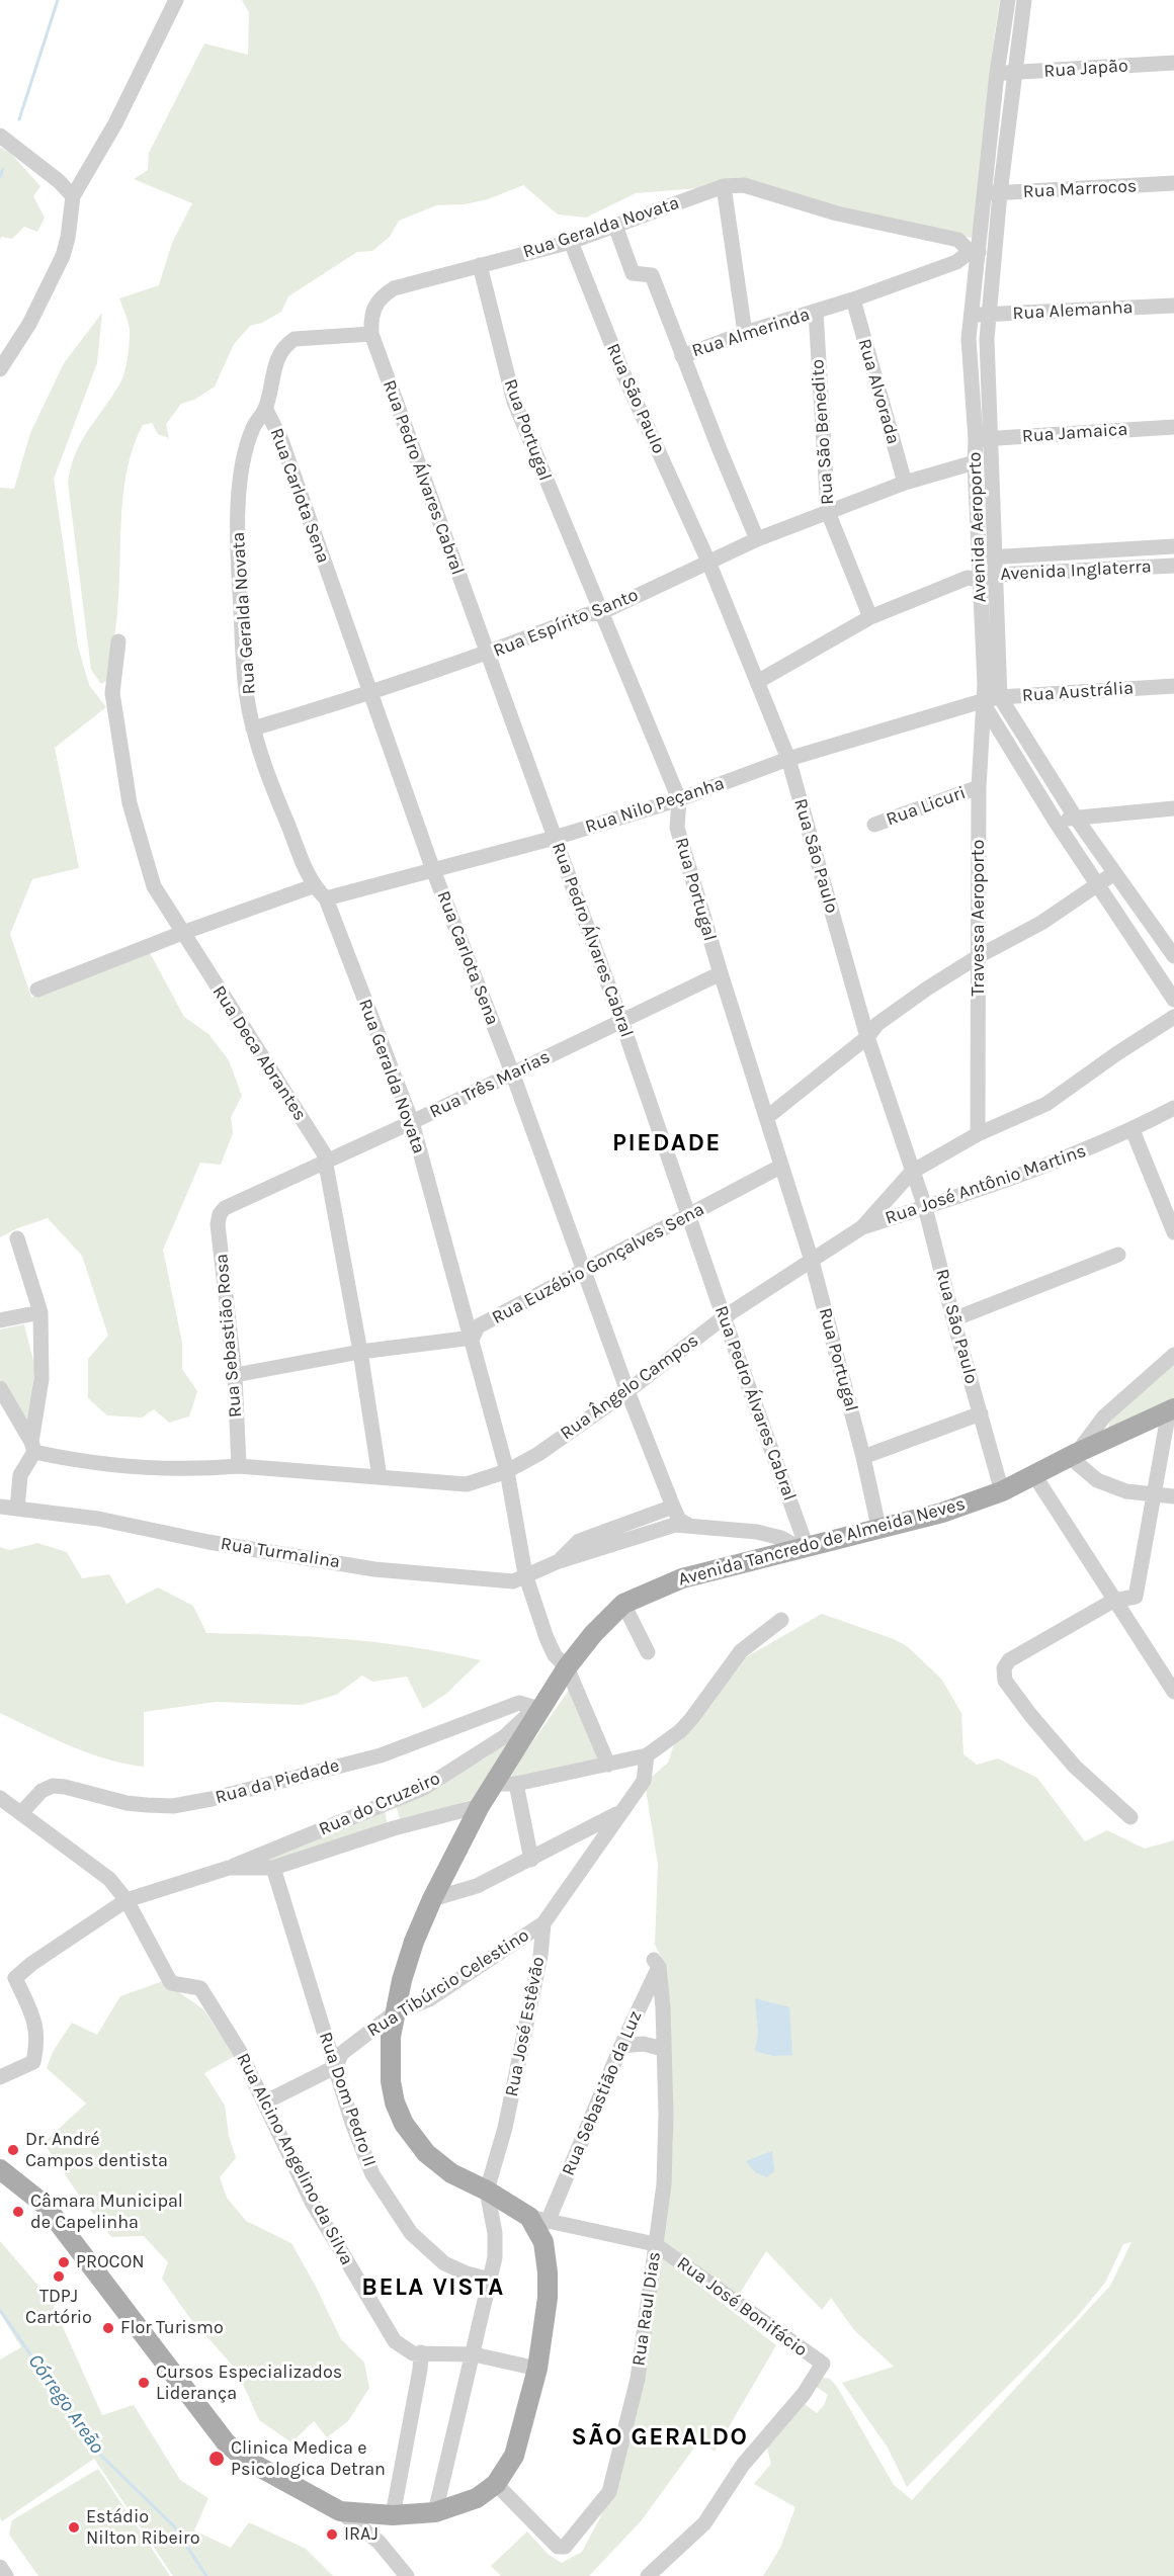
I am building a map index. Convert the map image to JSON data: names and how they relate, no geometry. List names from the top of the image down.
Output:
{
  "streets": {
    "main road": ["Avenida Tancredo de Almeida Neves"],
    "street": [
      "Rua Japão",
      "Rua Marrocos",
      "Rua Geralda Novata",
      "Rua Alemanha",
      "Rua Almerinda",
      "Rua Alvorada",
      "Rua São Paulo",
      "Rua Portugal",
      "Rua São Benedito",
      "Rua Jamaica",
      "Rua Pedro Álvares Cabral",
      "Rua Carlota Sena",
      "Avenida Aeroporto",
      "Avenida Inglaterra",
      "Rua Espírito Santo",
      "Rua Austrália",
      "Rua Nilo Peçanha",
      "Rua Licuri",
      "Travessa Aeroporto",
      "Rua Deca Abrantes",
      "Rua Três Marias",
      "Rua José Antônio Martins",
      "Rua Euzébio Gonçalves Sena",
      "Rua Sebastião Rosa",
      "Rua Ângelo Campos",
      "Rua Turmalina",
      "Rua da Piedade",
      "Rua do Cruzeiro",
      "Rua Tibúrcio Celestino",
      "Rua José Estêvão",
      "Rua Sebastião da Luz",
      "Rua Dom Pedro II",
      "Rua Alcino Angelino da Silva",
      "Rua José Bonifácio",
      "Rua Raul Dias"
    ]
  },
  "crossings": [
    ["Rua Japão", "Avenida Aeroporto"],
    ["Rua Marrocos", "Avenida Aeroporto"],
    ["Rua Geralda Novata", "Rua Almerinda"],
    ["Rua Geralda Novata", "Rua São Paulo"],
    ["Rua Geralda Novata", "Rua Portugal"],
    ["Rua Geralda Novata", "Rua Pedro Álvares Cabral"],
    ["Rua Geralda Novata", "Rua Carlota Sena"],
    ["Rua Geralda Novata", "Avenida Aeroporto"],
    ["Rua Geralda Novata", "Rua Espírito Santo"],
    ["Rua Geralda Novata", "Rua Nilo Peçanha"],
    ["Rua Geralda Novata", "Rua Três Marias"],
    ["Rua Geralda Novata", "Rua Euzébio Gonçalves Sena"],
    ["Rua Geralda Novata", "Rua Ângelo Campos"],
    ["Rua Geralda Novata", "Avenida Tancredo de Almeida Neves"],
    ["Rua Geralda Novata", "Rua Turmalina"],
    ["Rua Alemanha", "Avenida Aeroporto"],
    ["Rua Almerinda", "Rua Alvorada"],
    ["Rua Almerinda", "Rua São Benedito"],
    ["Rua Almerinda", "Avenida Aeroporto"],
    ["Rua Almerinda", "Rua Espírito Santo"],
    ["Rua Alvorada", "Rua Espírito Santo"],
    ["Rua São Paulo", "Avenida Inglaterra"],
    ["Rua São Paulo", "Rua Espírito Santo"],
    ["Rua São Paulo", "Rua Nilo Peçanha"],
    ["Rua São Paulo", "Rua José Antônio Martins"],
    ["Rua São Paulo", "Rua Ângelo Campos"],
    ["Rua São Paulo", "Avenida Tancredo de Almeida Neves"],
    ["Rua Portugal", "Rua Espírito Santo"],
    ["Rua Portugal", "Rua Nilo Peçanha"],
    ["Rua Portugal", "Rua Três Marias"],
    ["Rua Portugal", "Rua Euzébio Gonçalves Sena"],
    ["Rua Portugal", "Rua Ângelo Campos"],
    ["Rua Portugal", "Avenida Tancredo de Almeida Neves"],
    ["Rua São Benedito", "Avenida Inglaterra"],
    ["Rua São Benedito", "Rua Espírito Santo"],
    ["Rua Jamaica", "Avenida Aeroporto"],
    ["Rua Pedro Álvares Cabral", "Rua Espírito Santo"],
    ["Rua Pedro Álvares Cabral", "Rua Nilo Peçanha"],
    ["Rua Pedro Álvares Cabral", "Rua Três Marias"],
    ["Rua Pedro Álvares Cabral", "Rua Euzébio Gonçalves Sena"],
    ["Rua Pedro Álvares Cabral", "Rua Ângelo Campos"],
    ["Rua Pedro Álvares Cabral", "Avenida Tancredo de Almeida Neves"],
    ["Rua Pedro Álvares Cabral", "Rua Turmalina"],
    ["Rua Carlota Sena", "Rua Espírito Santo"],
    ["Rua Carlota Sena", "Rua Nilo Peçanha"],
    ["Rua Carlota Sena", "Rua Três Marias"],
    ["Rua Carlota Sena", "Rua Euzébio Gonçalves Sena"],
    ["Rua Carlota Sena", "Rua Ângelo Campos"],
    ["Rua Carlota Sena", "Rua Turmalina"],
    ["Avenida Aeroporto", "Avenida Inglaterra"],
    ["Avenida Aeroporto", "Rua Espírito Santo"],
    ["Avenida Aeroporto", "Rua Austrália"],
    ["Avenida Aeroporto", "Rua Nilo Peçanha"],
    ["Avenida Aeroporto", "Travessa Aeroporto"],
    ["Rua Austrália", "Rua Nilo Peçanha"],
    ["Rua Austrália", "Travessa Aeroporto"],
    ["Rua Nilo Peçanha", "Travessa Aeroporto"],
    ["Rua Licuri", "Travessa Aeroporto"],
    ["Travessa Aeroporto", "Rua Ângelo Campos"],
    ["Rua Deca Abrantes", "Rua Três Marias"],
    ["Rua Deca Abrantes", "Rua Euzébio Gonçalves Sena"],
    ["Rua Deca Abrantes", "Rua Ângelo Campos"],
    ["Rua Três Marias", "Rua Sebastião Rosa"],
    ["Rua José Antônio Martins", "Rua Ângelo Campos"],
    ["Rua Euzébio Gonçalves Sena", "Rua Sebastião Rosa"],
    ["Rua Sebastião Rosa", "Rua Ângelo Campos"],
    ["Avenida Tancredo de Almeida Neves", "Rua Turmalina"],
    ["Avenida Tancredo de Almeida Neves", "Rua da Piedade"],
    ["Avenida Tancredo de Almeida Neves", "Rua do Cruzeiro"],
    ["Avenida Tancredo de Almeida Neves", "Rua Tibúrcio Celestino"],
    ["Avenida Tancredo de Almeida Neves", "Rua José Estêvão"],
    ["Avenida Tancredo de Almeida Neves", "Rua Sebastião da Luz"],
    ["Avenida Tancredo de Almeida Neves", "Rua Alcino Angelino da Silva"],
    ["Avenida Tancredo de Almeida Neves", "Rua José Bonifácio"],
    ["Avenida Tancredo de Almeida Neves", "Rua Raul Dias"],
    ["Rua da Piedade", "Rua do Cruzeiro"],
    ["Rua do Cruzeiro", "Rua Dom Pedro II"],
    ["Rua do Cruzeiro", "Rua Alcino Angelino da Silva"],
    ["Rua Tibúrcio Celestino", "Rua José Estêvão"],
    ["Rua Tibúrcio Celestino", "Rua Dom Pedro II"],
    ["Rua Tibúrcio Celestino", "Rua Alcino Angelino da Silva"],
    ["Rua José Estêvão", "Rua Dom Pedro II"],
    ["Rua José Estêvão", "Rua Alcino Angelino da Silva"],
    ["Rua Sebastião da Luz", "Rua José Bonifácio"],
    ["Rua Sebastião da Luz", "Rua Raul Dias"],
    ["Rua José Bonifácio", "Rua Raul Dias"]
  ],
  "districts": ["PIEDADE", "BELA VISTA", "SÃO GERALDO"],
  "water": ["Córrego Areão"],
  "places": [
    "Dr. André Campos dentista",
    "Câmara Municipal de Capelinha",
    "PROCON",
    "TDPJ Cartório",
    "Flor Turismo",
    "Cursos Especializados Liderança",
    "Clinica Medica e Psicologica Detran",
    "Estádio Nilton Ribeiro",
    "IRAJ"
  ]
}
